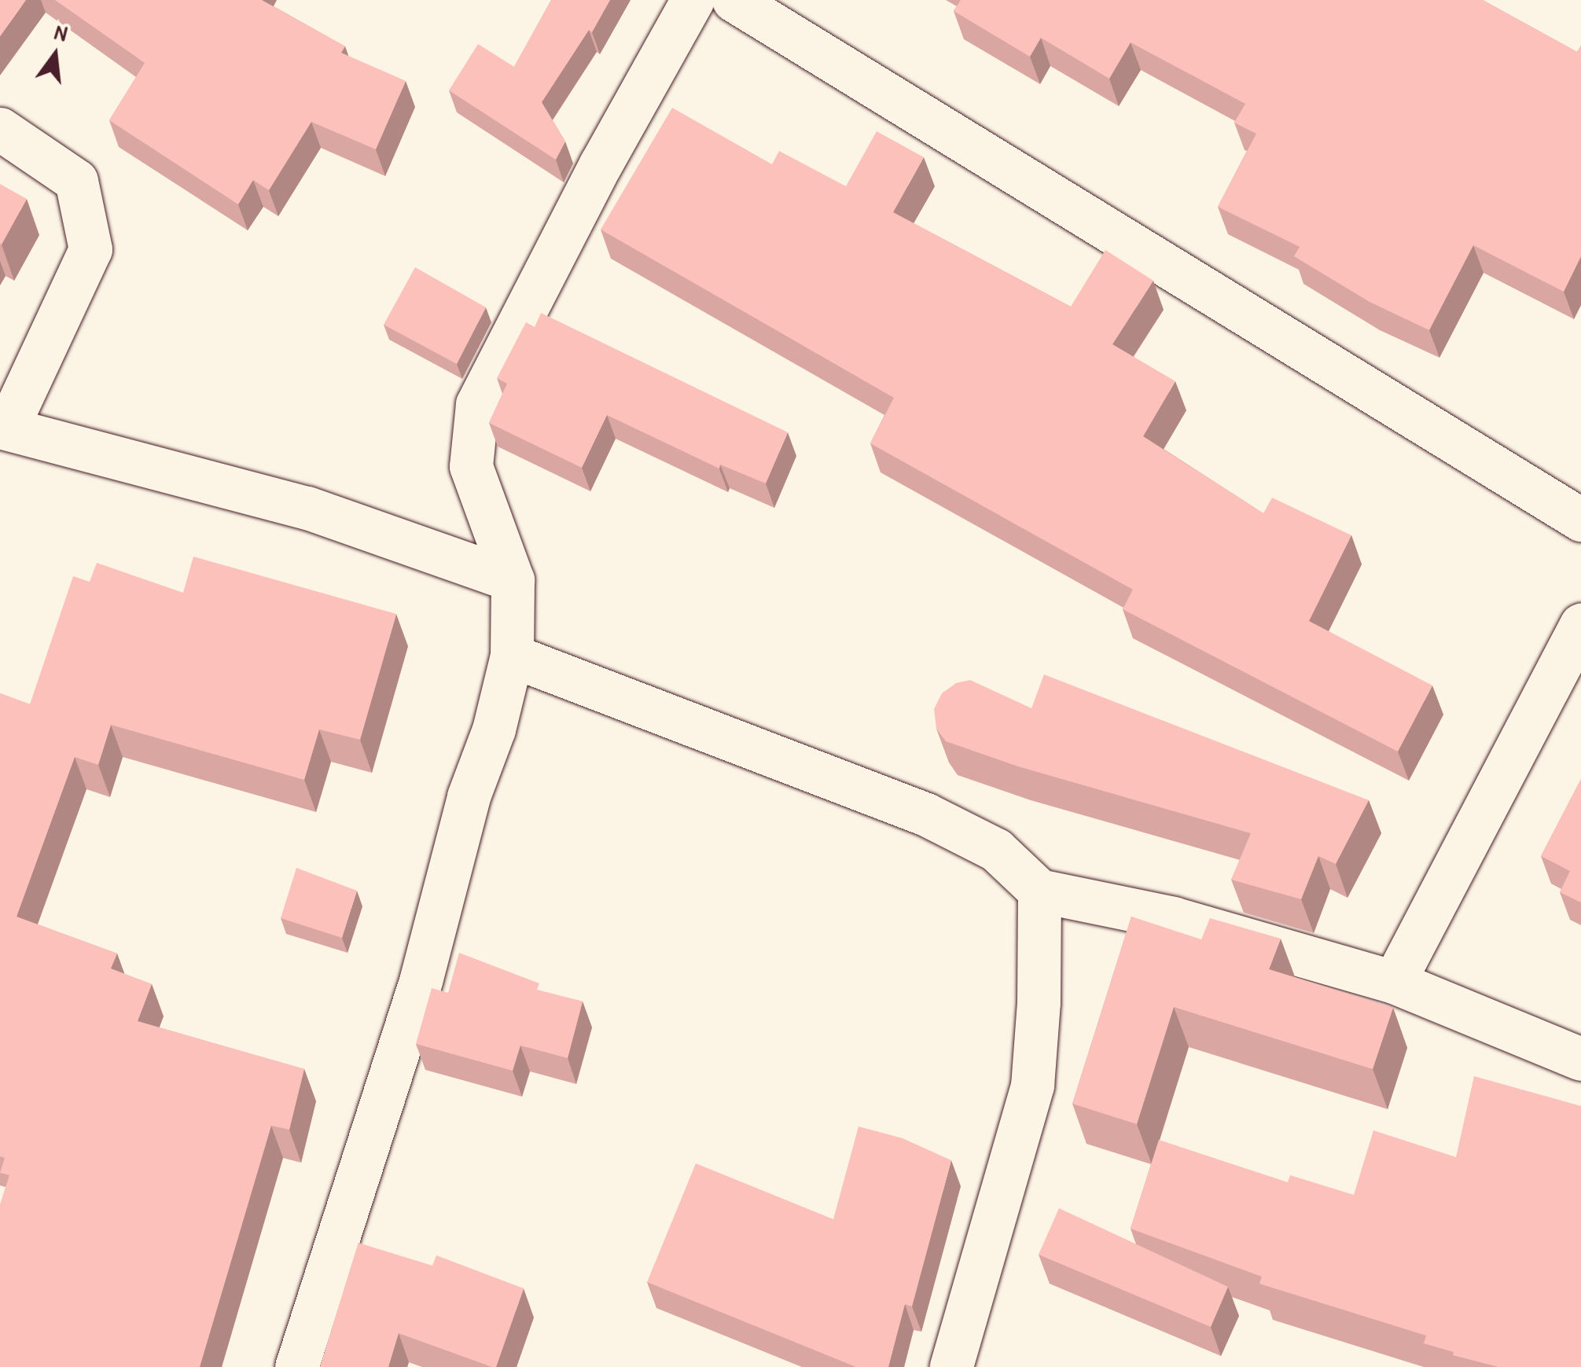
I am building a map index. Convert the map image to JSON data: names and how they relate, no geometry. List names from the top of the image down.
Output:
{
  "north": "top"
}
